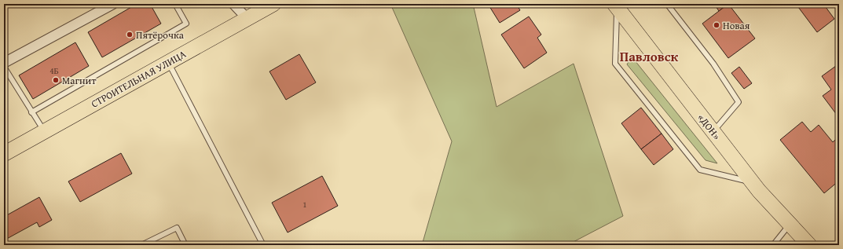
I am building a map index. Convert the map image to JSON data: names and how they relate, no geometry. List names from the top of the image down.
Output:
{
  "streets": {
    "main road": ["СТРОИТЕЛЬНАЯ УЛИЦА", "«ДОН»"]
  },
  "districts": ["Павловск"],
  "places": ["Новая", "Пятёрочка", "Магнит"],
  "house_numbers": ["4Б", "1"]
}
